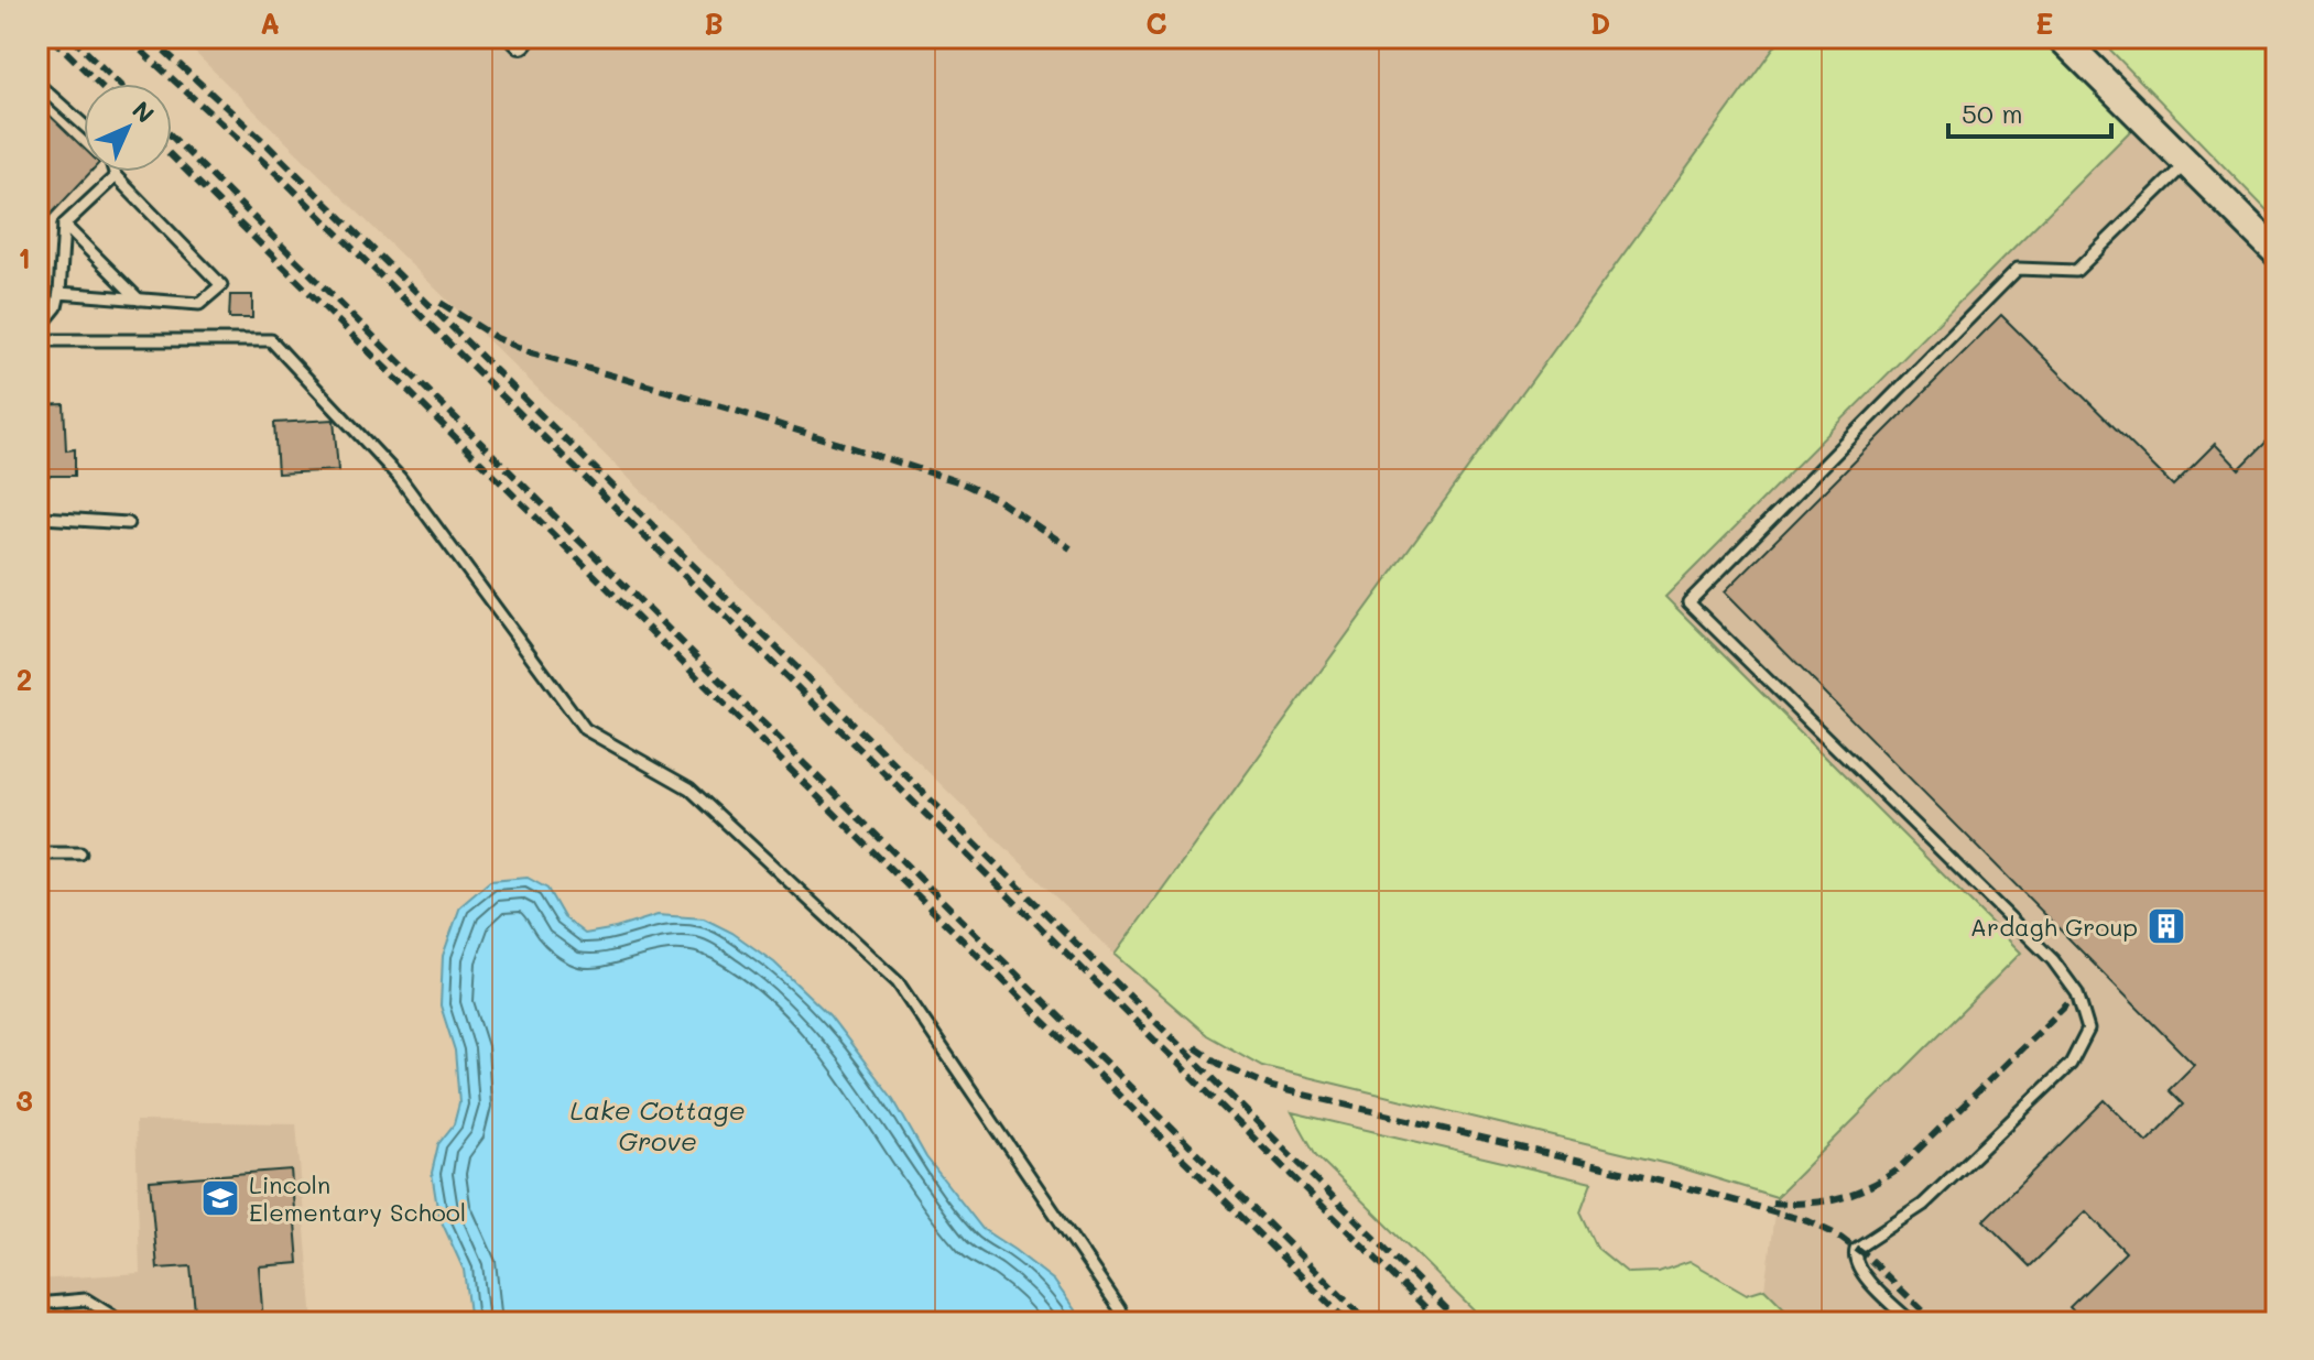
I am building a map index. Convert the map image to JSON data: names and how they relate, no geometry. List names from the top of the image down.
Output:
{
  "water": ["Lake Cottage Grove"],
  "places": {
    "building": ["Ardagh Group"],
    "school or university": ["Lincoln Elementary School"]
  },
  "scale_bar": "50 m",
  "north": "top right",
  "grid": {
    "columns": [
      "A",
      "B",
      "C",
      "D",
      "E"
    ],
    "rows": ["1", "2", "3"]
  }
}
